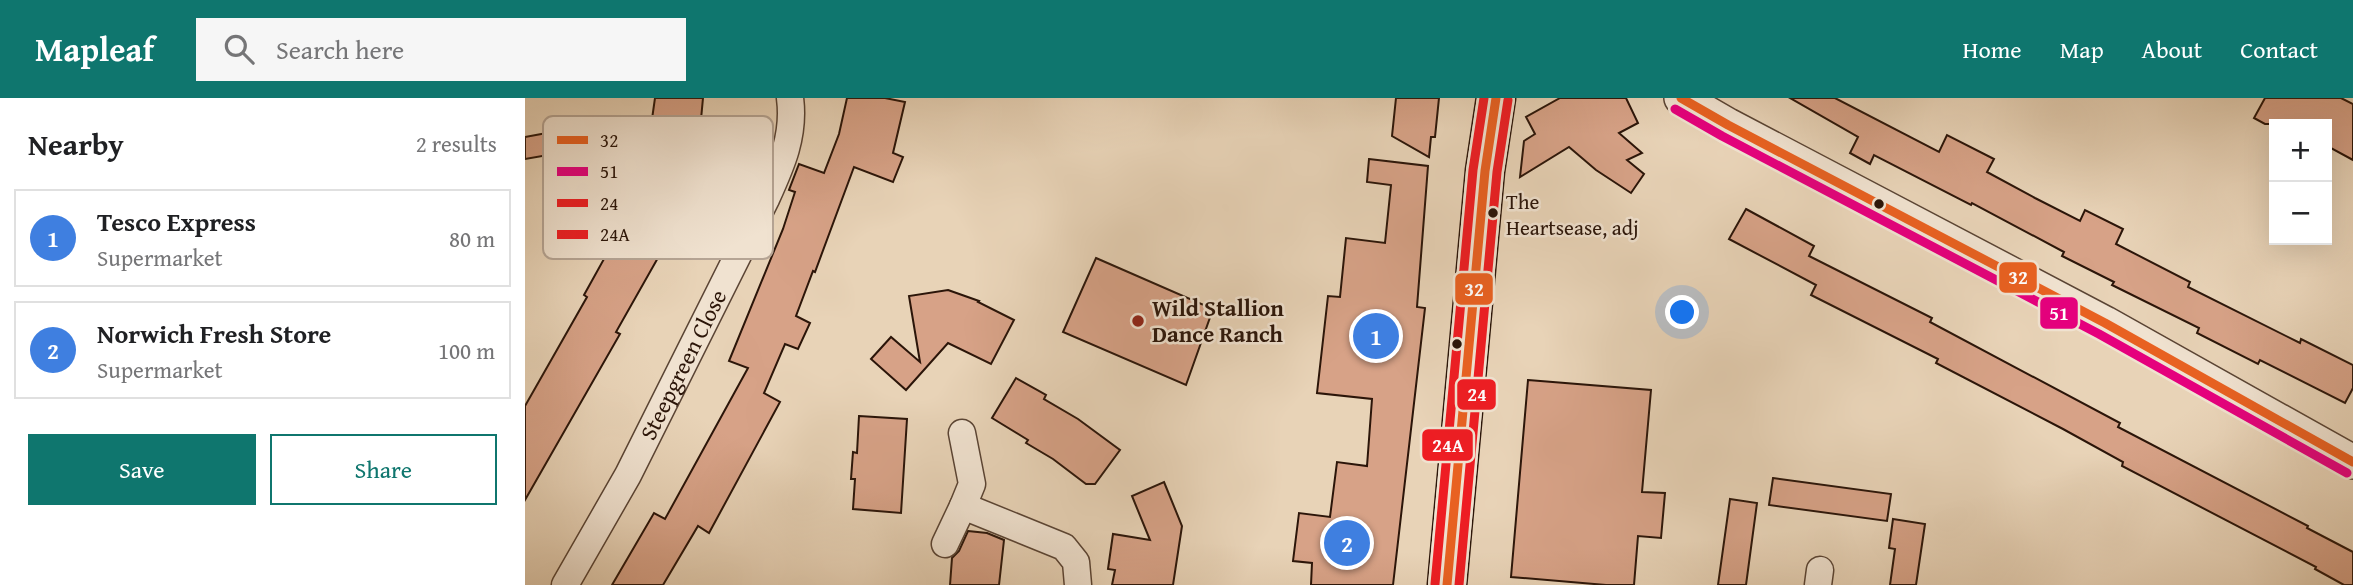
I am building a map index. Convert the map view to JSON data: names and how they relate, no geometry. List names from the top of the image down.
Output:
{
  "streets": {
    "street": ["Steepgreen Close"]
  },
  "places": ["The Heartsease, adj", "Wild Stallion Dance Ranch"],
  "lines": [
    "transit line 32",
    "transit line 24A",
    "transit line 24",
    "transit line 51"
  ],
  "legend": [
    "32",
    "51",
    "24",
    "24A"
  ],
  "page": {
    "header": "Mapleaf",
    "search": "Search here",
    "nav": [
      "Home",
      "Map",
      "About",
      "Contact"
    ],
    "heading": ["Nearby", "2 results"],
    "map_buttons": ["+", "−"],
    "list": [
      {
        "mark": "1",
        "name": "Tesco Express",
        "note": "Supermarket",
        "value": "80 m"
      },
      {
        "mark": "2",
        "name": "Norwich Fresh Store",
        "note": "Supermarket",
        "value": "100 m"
      }
    ],
    "pins": ["1", "2"],
    "buttons": ["Save", "Share"]
  }
}
